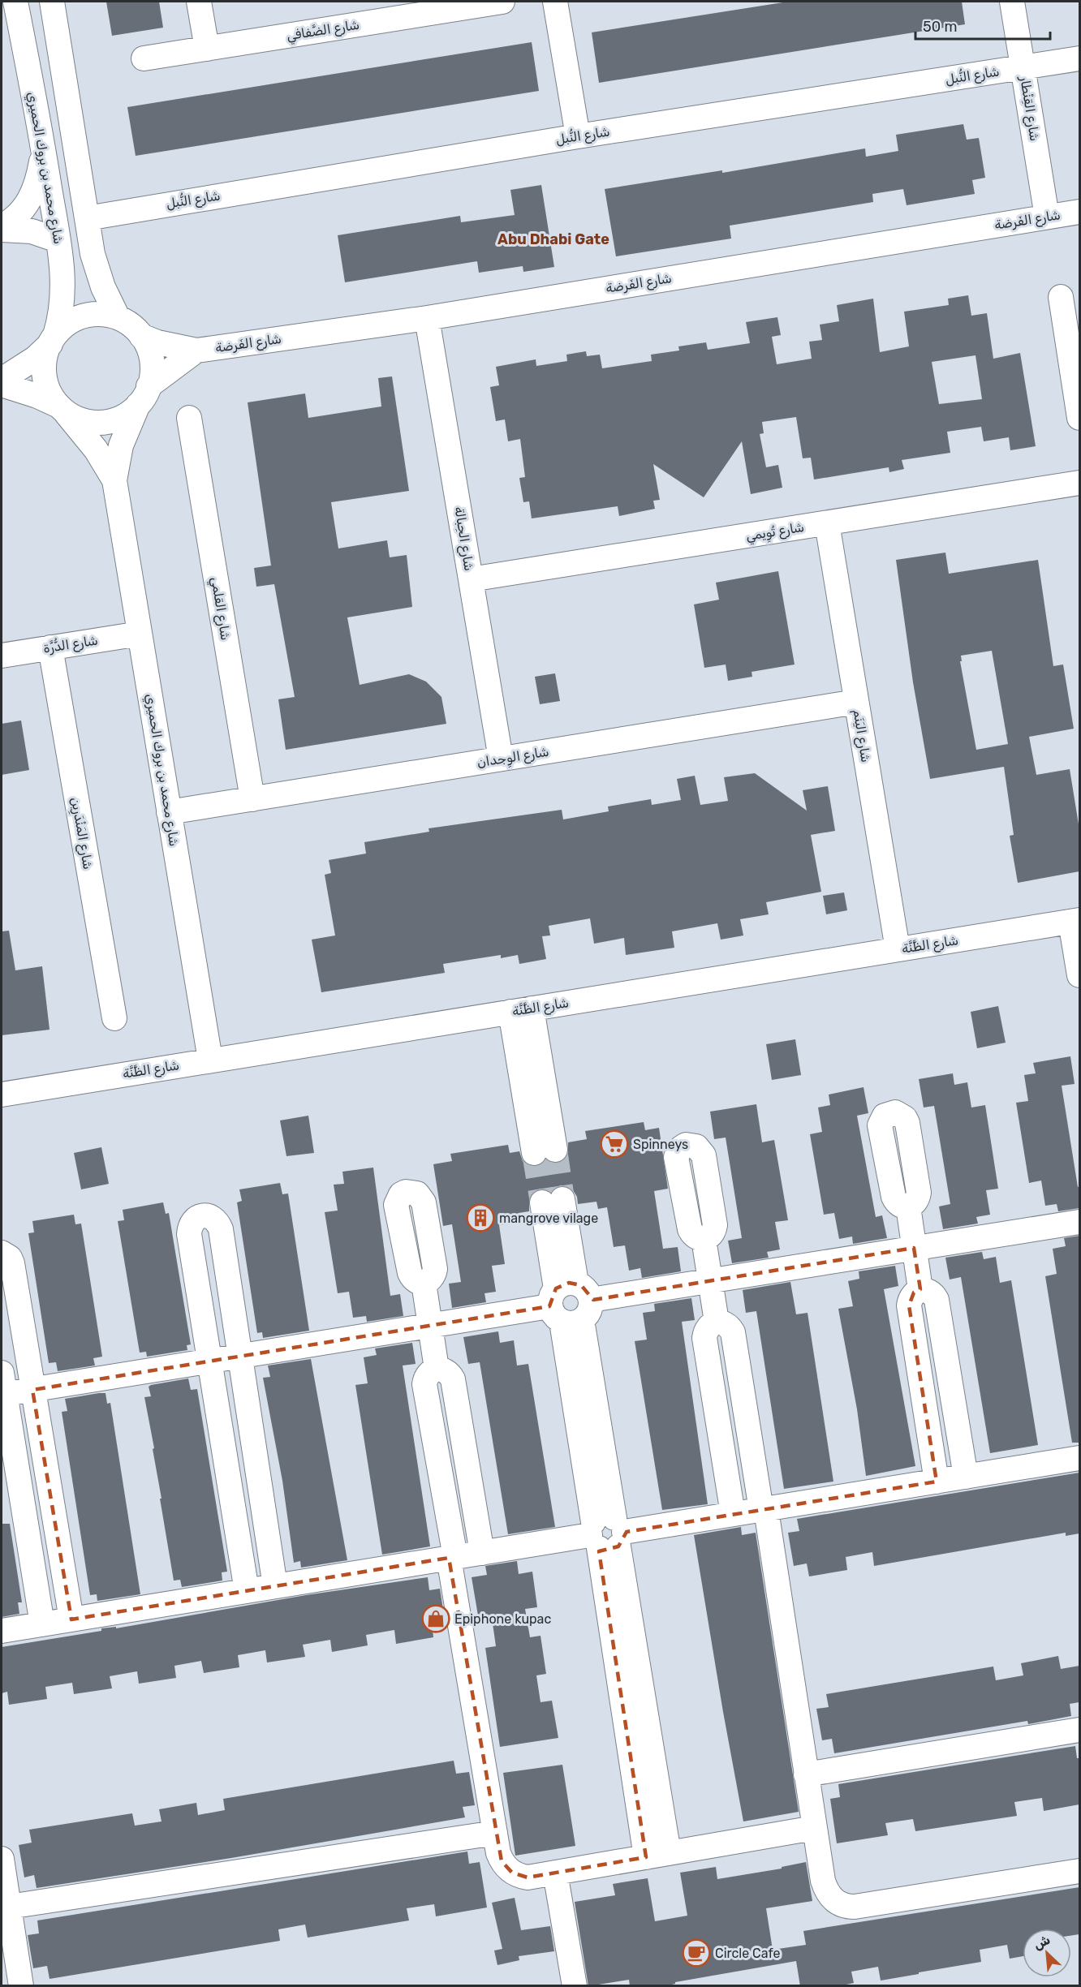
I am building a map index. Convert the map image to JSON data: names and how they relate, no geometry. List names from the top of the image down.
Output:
{
  "streets": {
    "street": [
      "شارع الضَّفافي",
      "شارع النُّبل",
      "شارع القِنْطار",
      "شارع محمد بن بروك الحميري",
      "شارع الفَرضة",
      "شارع تُوِيمي",
      "شارع الحِبالة",
      "شارع القلمي",
      "شارع الدُّرَّة",
      "شارع اليَنَم",
      "شارع الوِجدان",
      "شارع المَنْدَرِين",
      "شارع الظَّنَّة"
    ]
  },
  "crossings": [
    ["شارع النُّبل", "شارع القِنْطار"],
    ["شارع القِنْطار", "شارع الفَرضة"],
    ["شارع محمد بن بروك الحميري", "شارع الفَرضة"],
    ["شارع محمد بن بروك الحميري", "شارع الدُّرَّة"],
    ["شارع محمد بن بروك الحميري", "شارع الوِجدان"],
    ["شارع محمد بن بروك الحميري", "شارع الظَّنَّة"],
    ["شارع الفَرضة", "شارع الحِبالة"],
    ["شارع تُوِيمي", "شارع الحِبالة"],
    ["شارع تُوِيمي", "شارع اليَنَم"],
    ["شارع الحِبالة", "شارع الوِجدان"],
    ["شارع القلمي", "شارع الوِجدان"],
    ["شارع الدُّرَّة", "شارع المَنْدَرِين"],
    ["شارع اليَنَم", "شارع الوِجدان"],
    ["شارع اليَنَم", "شارع الظَّنَّة"]
  ],
  "districts": ["Abu Dhabi Gate"],
  "places": {
    "supermarket": ["Spinneys"],
    "building": ["mangrove vilage"],
    "shop": ["Epiphone kupac"],
    "cafe": ["Circle Cafe"]
  },
  "scale_bar": "50 m",
  "north": "top left"
}
